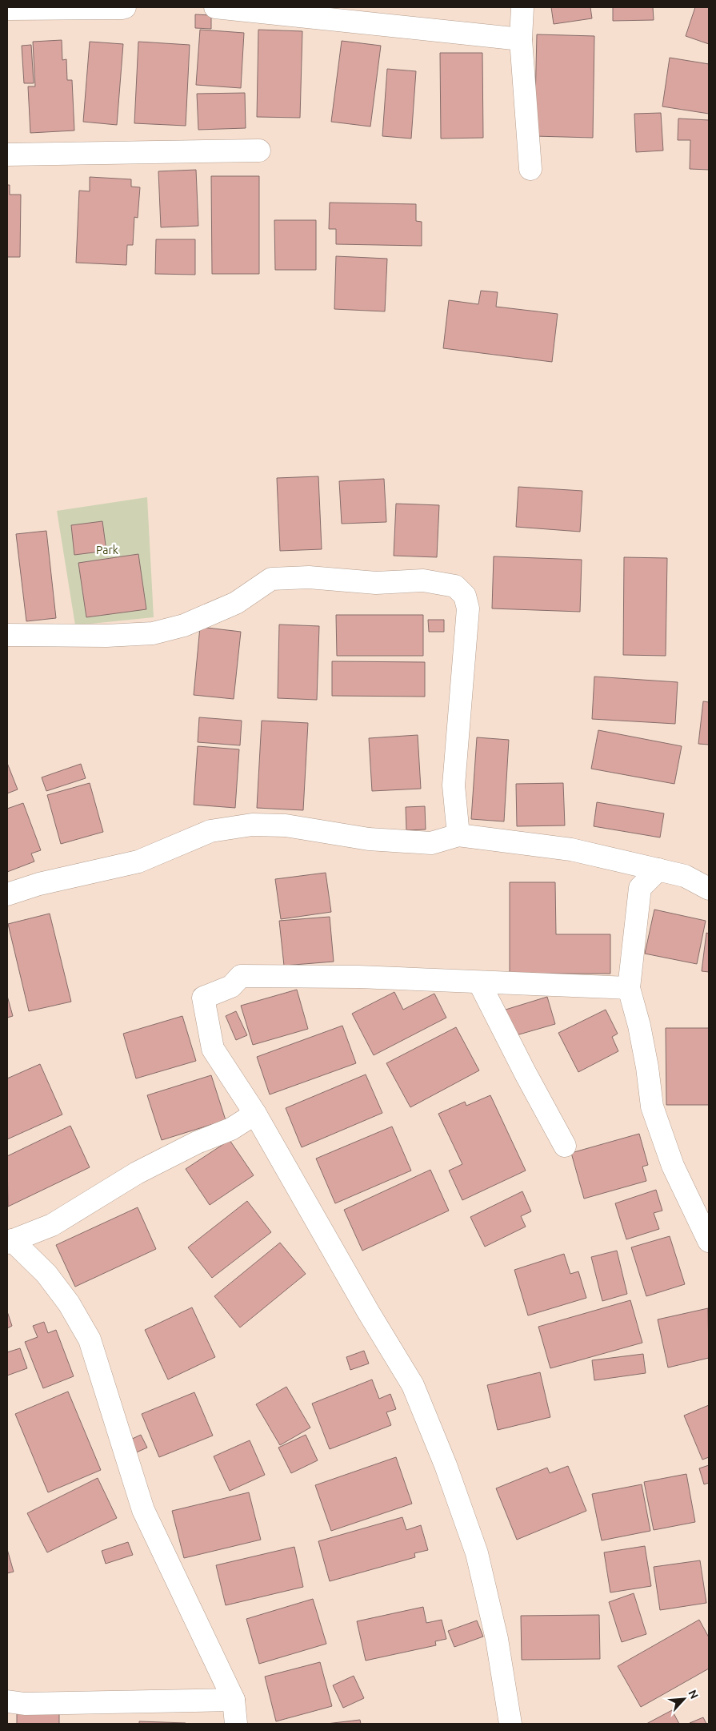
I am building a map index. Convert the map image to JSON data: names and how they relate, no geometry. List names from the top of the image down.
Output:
{
  "parks": ["Park"],
  "north": "top right"
}
